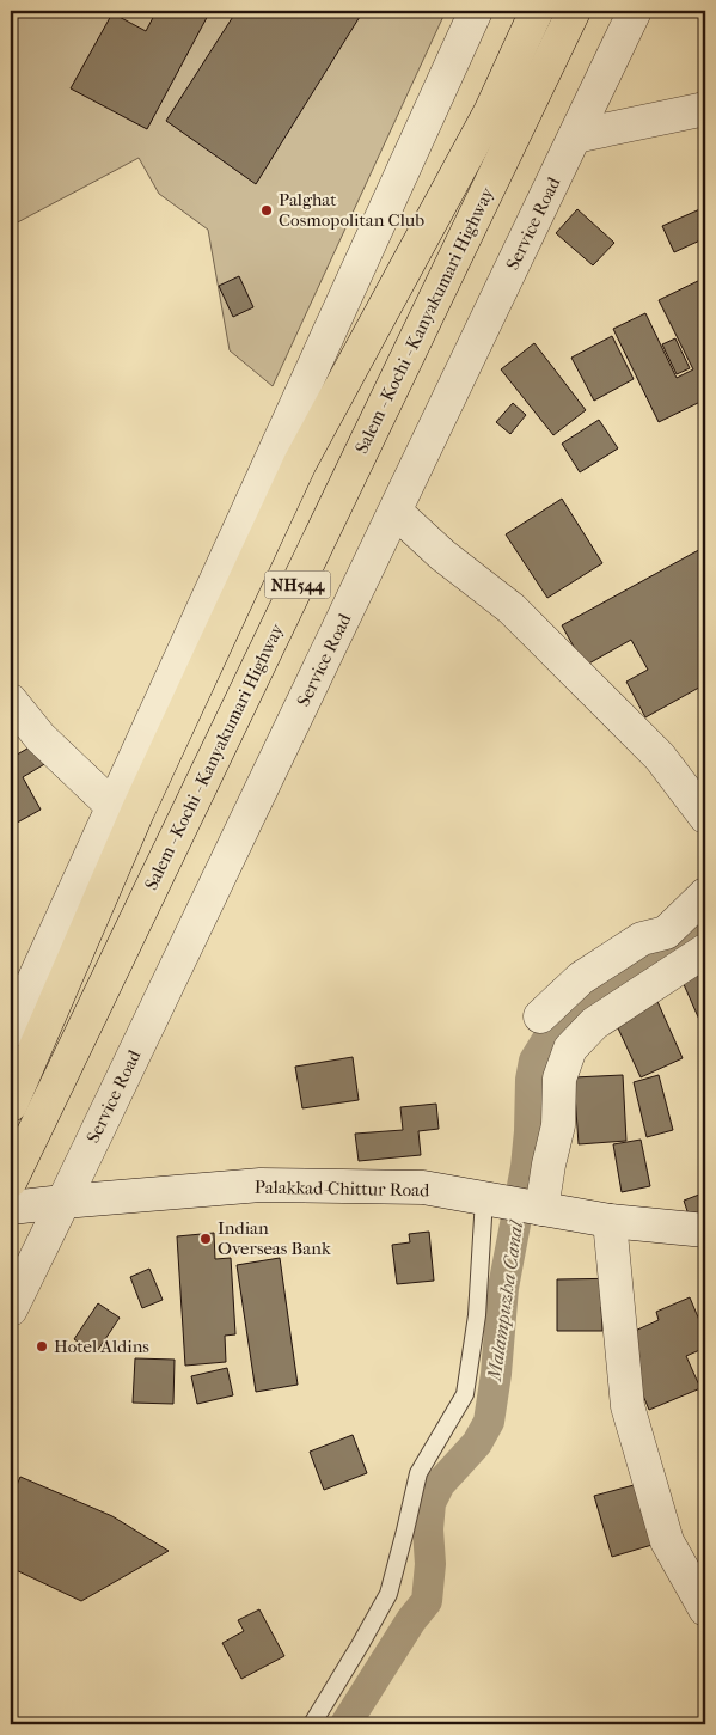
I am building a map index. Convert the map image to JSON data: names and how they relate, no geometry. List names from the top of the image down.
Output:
{
  "streets": {
    "highway": ["Salem - Kochi - Kanyakumari Highway", "NH544"],
    "street": ["Service Road", "Palakkad-Chittur Road"]
  },
  "crossings": [
    ["Service Road", "Palakkad-Chittur Road"]
  ],
  "water": ["Malampuzha Canal"],
  "places": ["Palghat Cosmopolitan Club", "Indian Overseas Bank", "Hotel Aldins"]
}
